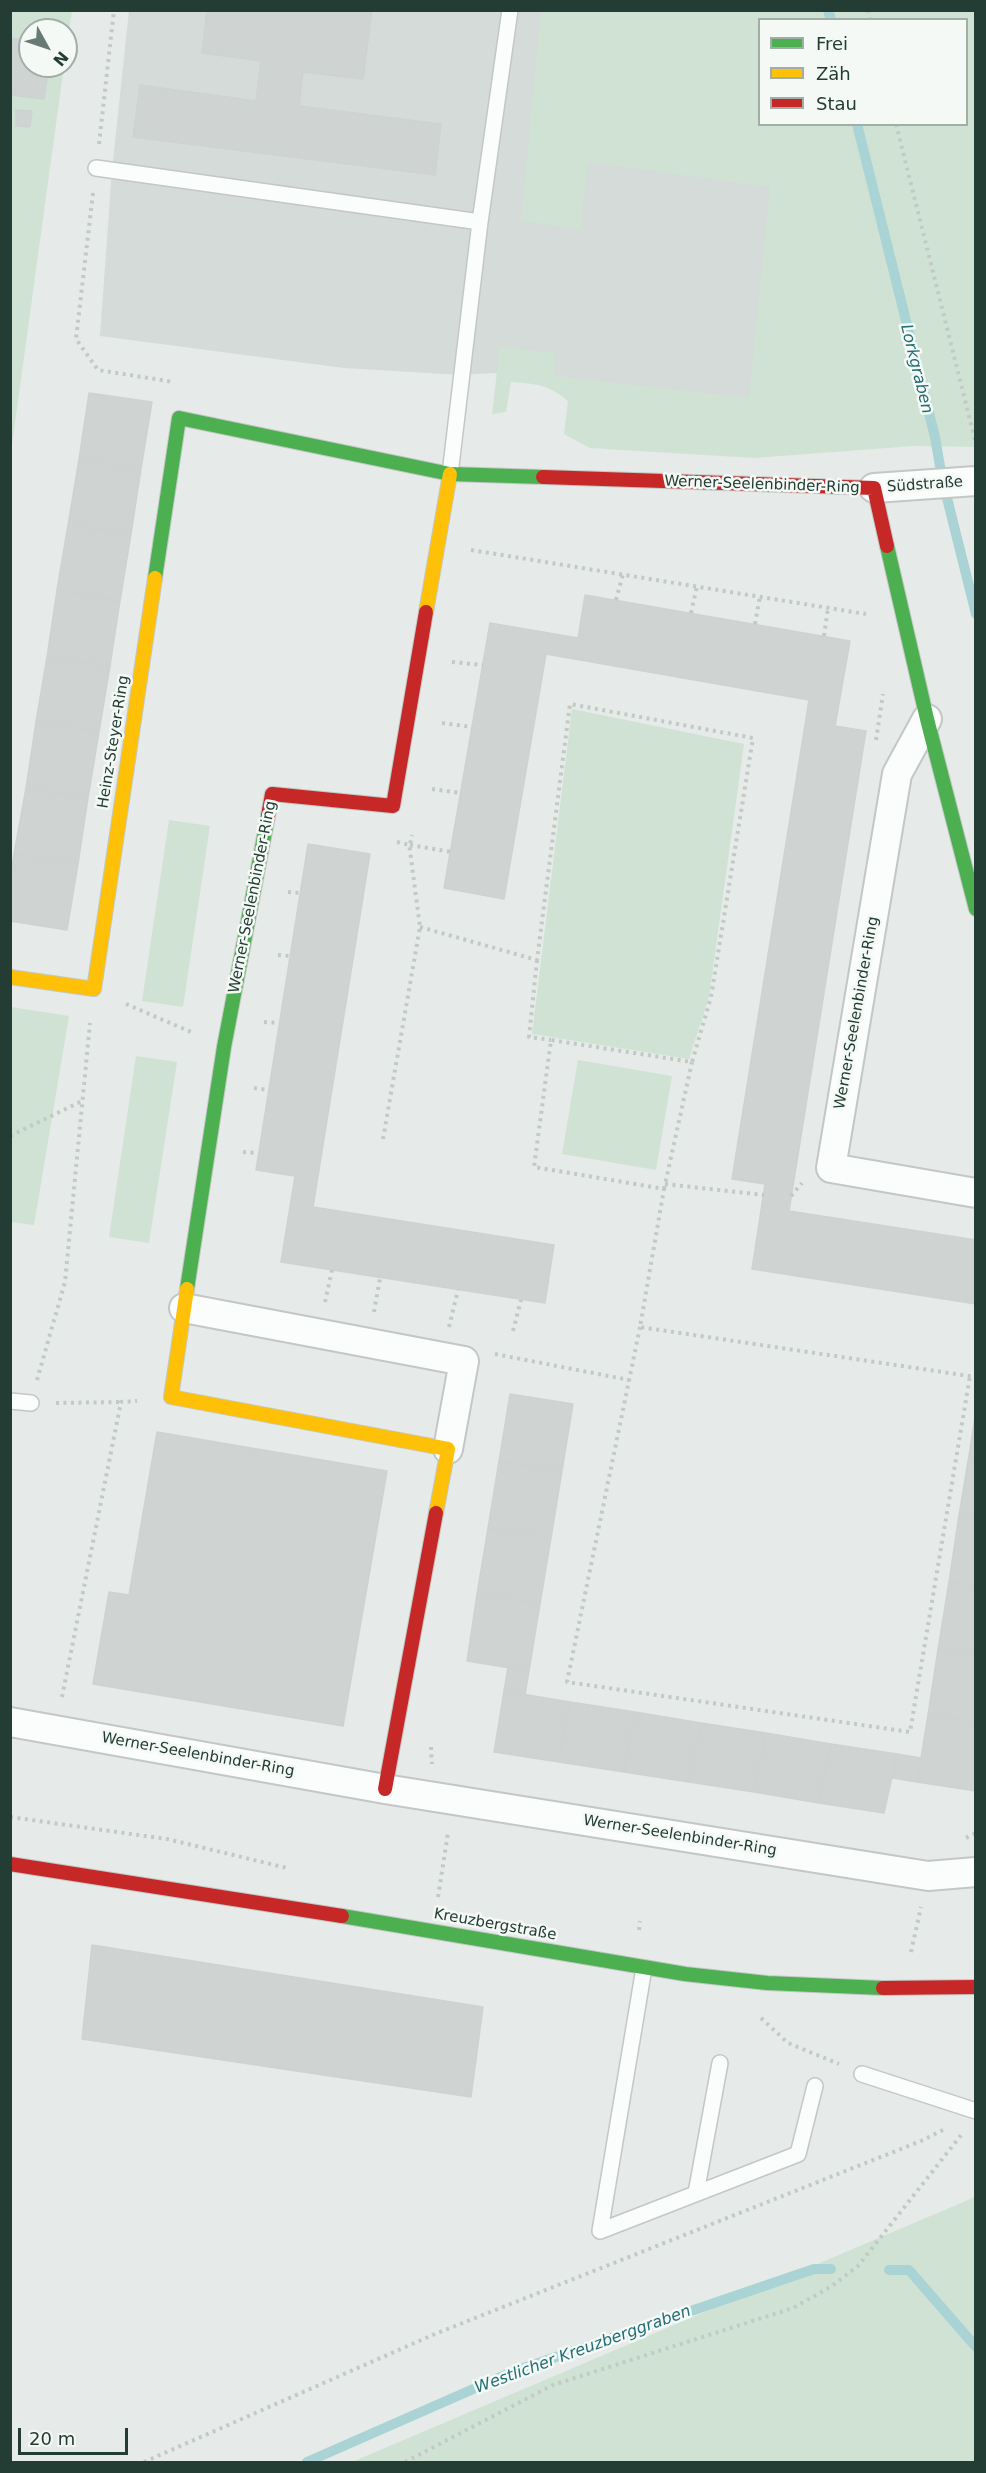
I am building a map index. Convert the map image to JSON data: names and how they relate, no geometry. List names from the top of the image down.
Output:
{
  "streets": {
    "street": [
      "Werner-Seelenbinder-Ring",
      "Südstraße",
      "Heinz-Steyer-Ring",
      "Kreuzbergstraße"
    ]
  },
  "crossings": [
    ["Werner-Seelenbinder-Ring", "Südstraße"],
    ["Werner-Seelenbinder-Ring", "Heinz-Steyer-Ring"]
  ],
  "water": ["Lorkgraben", "Westlicher Kreuzberggraben"],
  "legend": ["Frei", "Zäh", "Stau"],
  "scale_bar": "20 m",
  "north": "bottom right"
}
